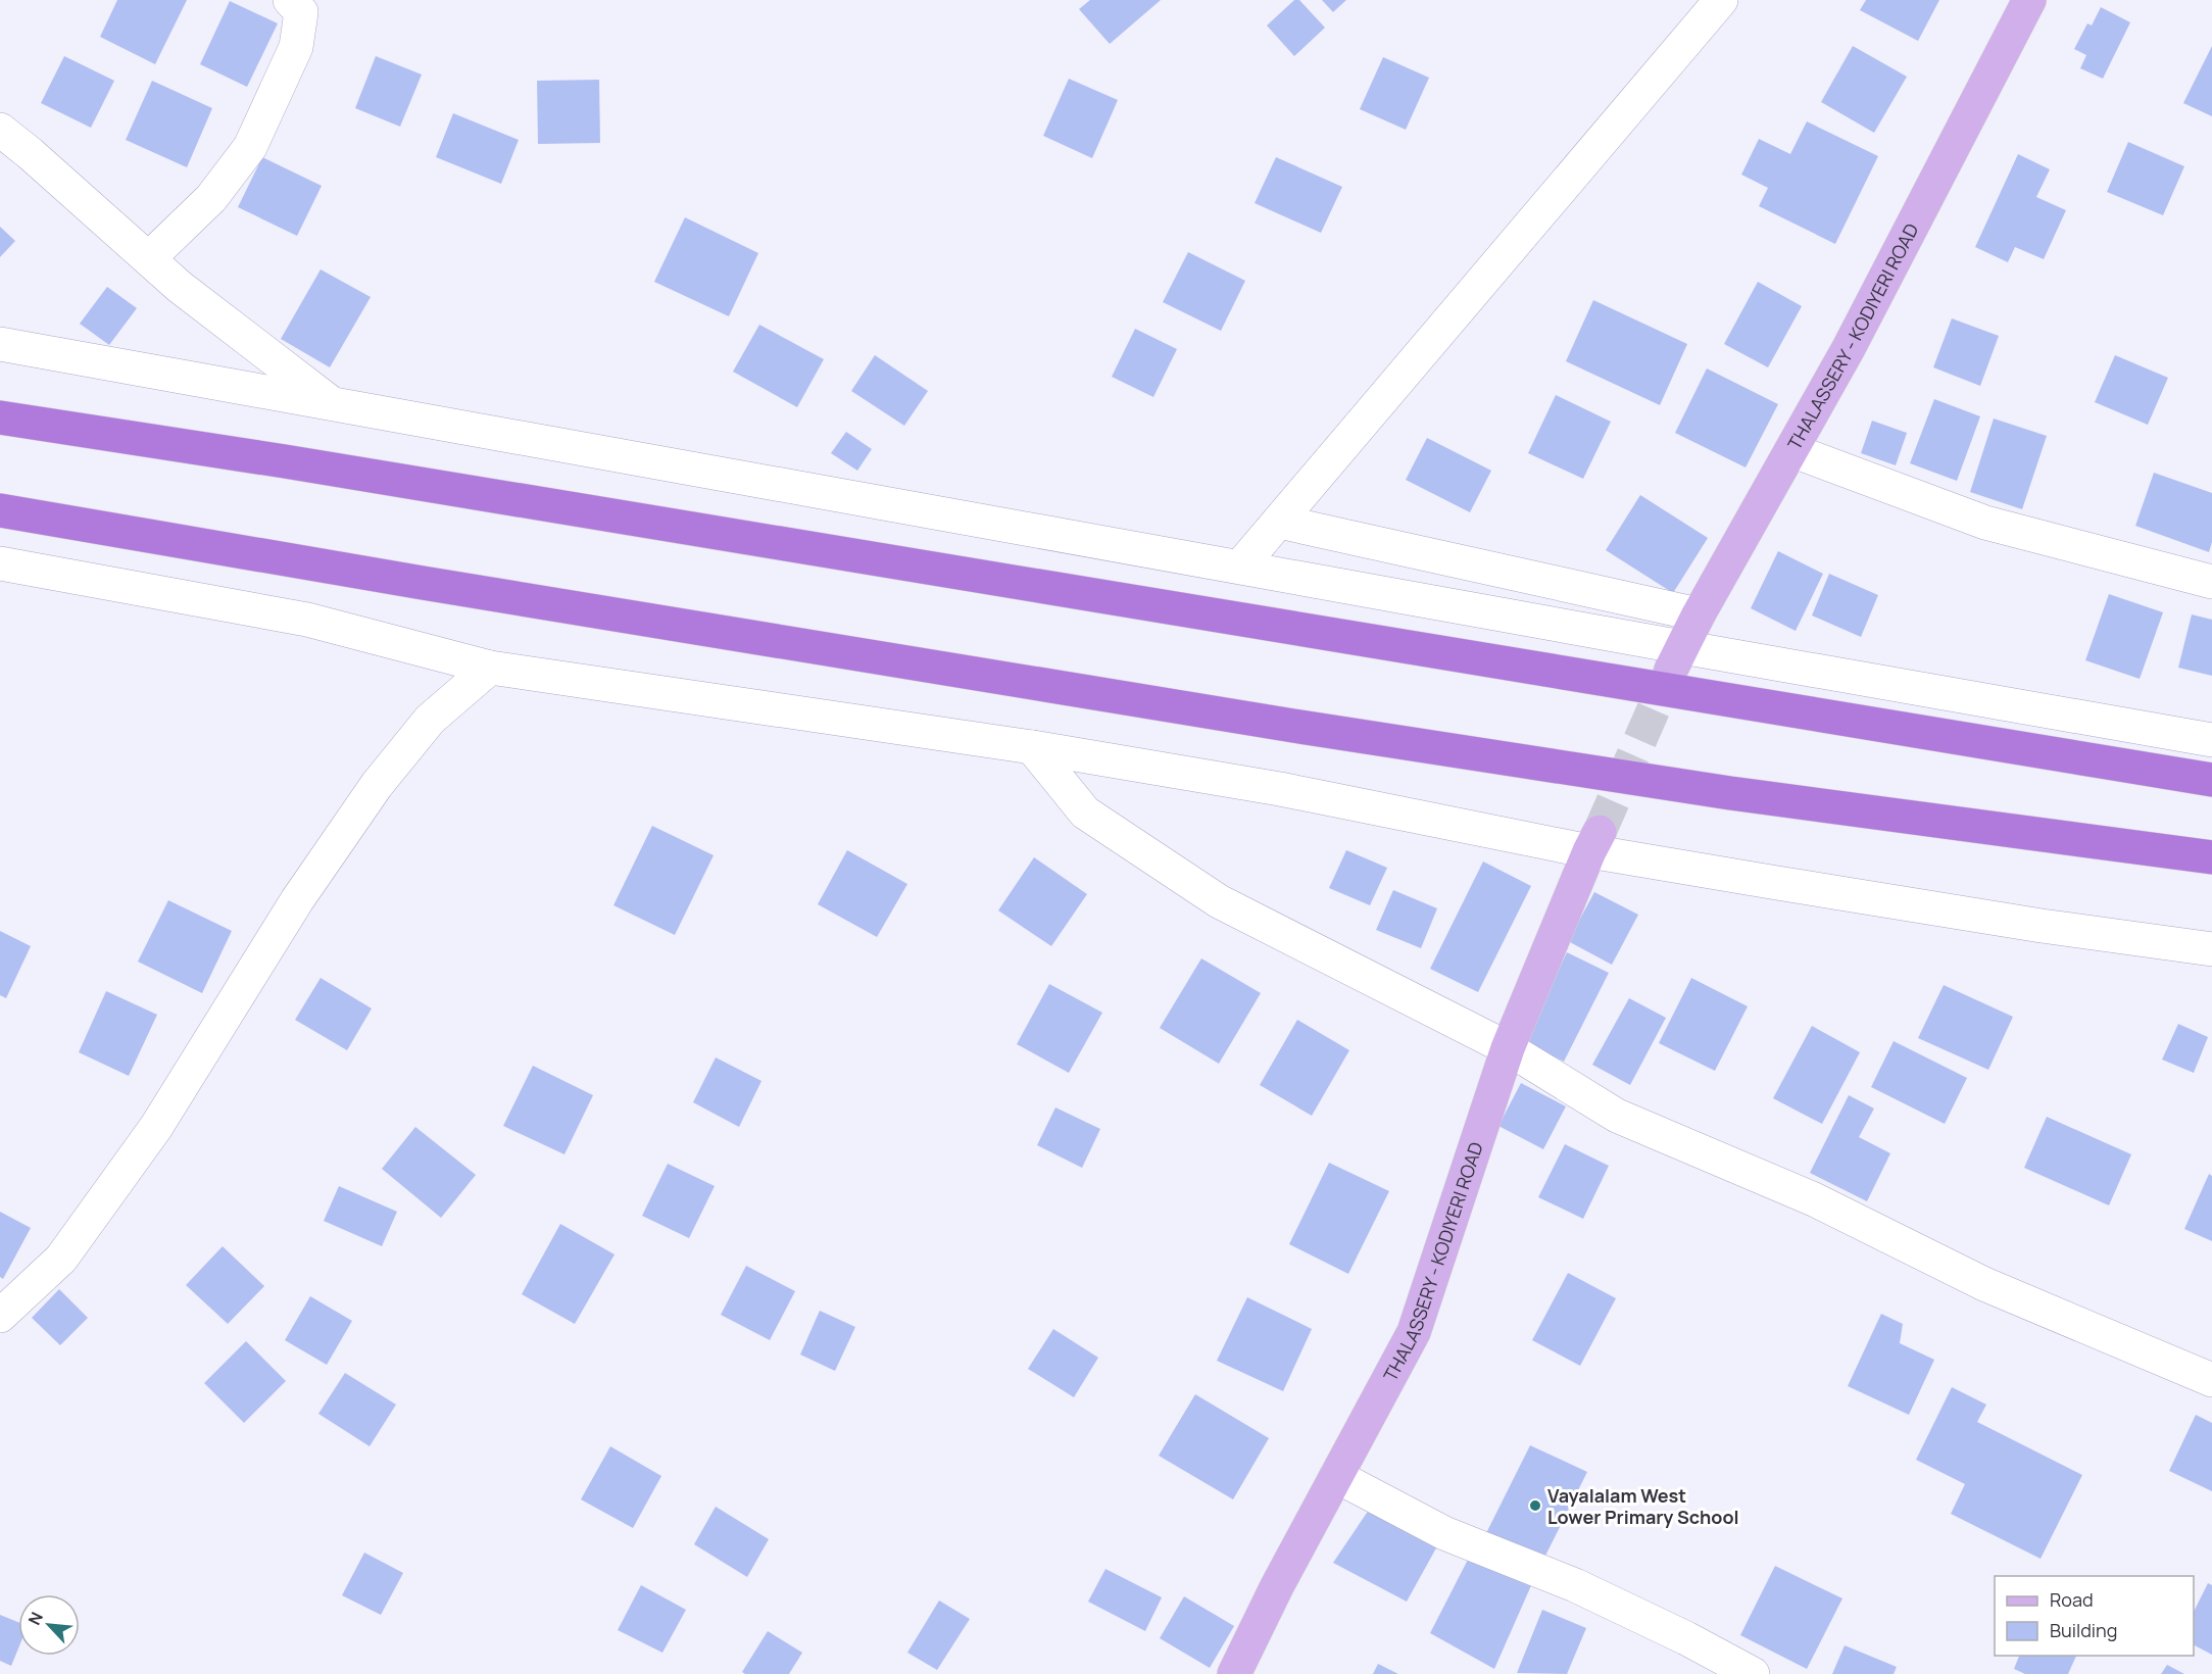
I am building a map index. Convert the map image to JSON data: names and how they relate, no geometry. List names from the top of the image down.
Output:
{
  "streets": {
    "main road": ["THALASSERY - KODIYERI ROAD"]
  },
  "places": ["Vayalalam West Lower Primary School"],
  "legend": ["Road", "Building"],
  "north": "top left"
}
